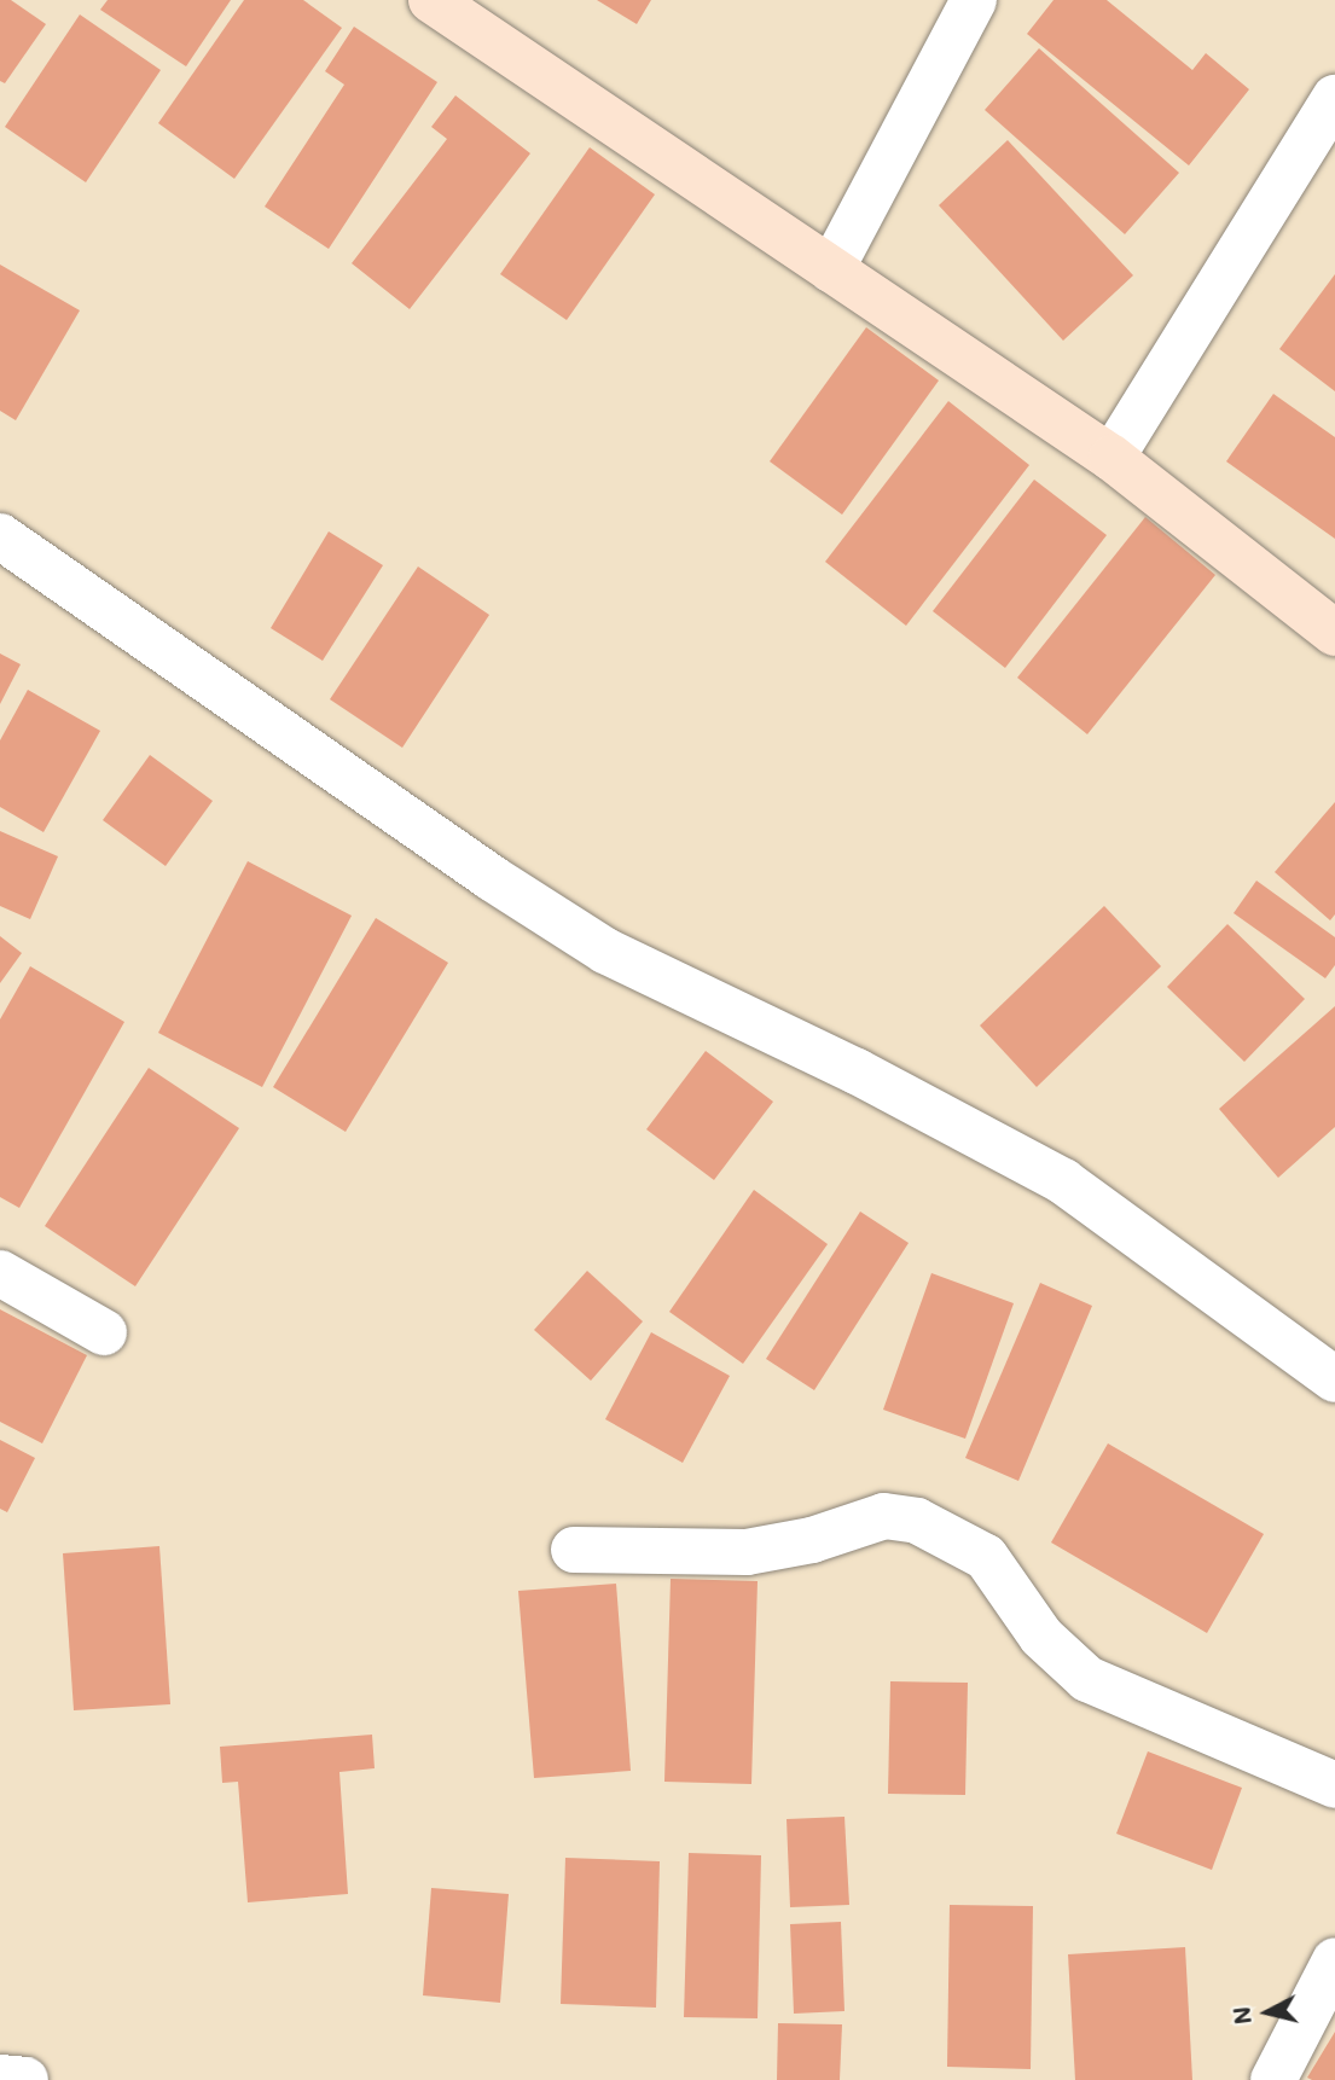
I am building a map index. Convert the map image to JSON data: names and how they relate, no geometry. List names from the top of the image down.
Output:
{
  "north": "left"
}
